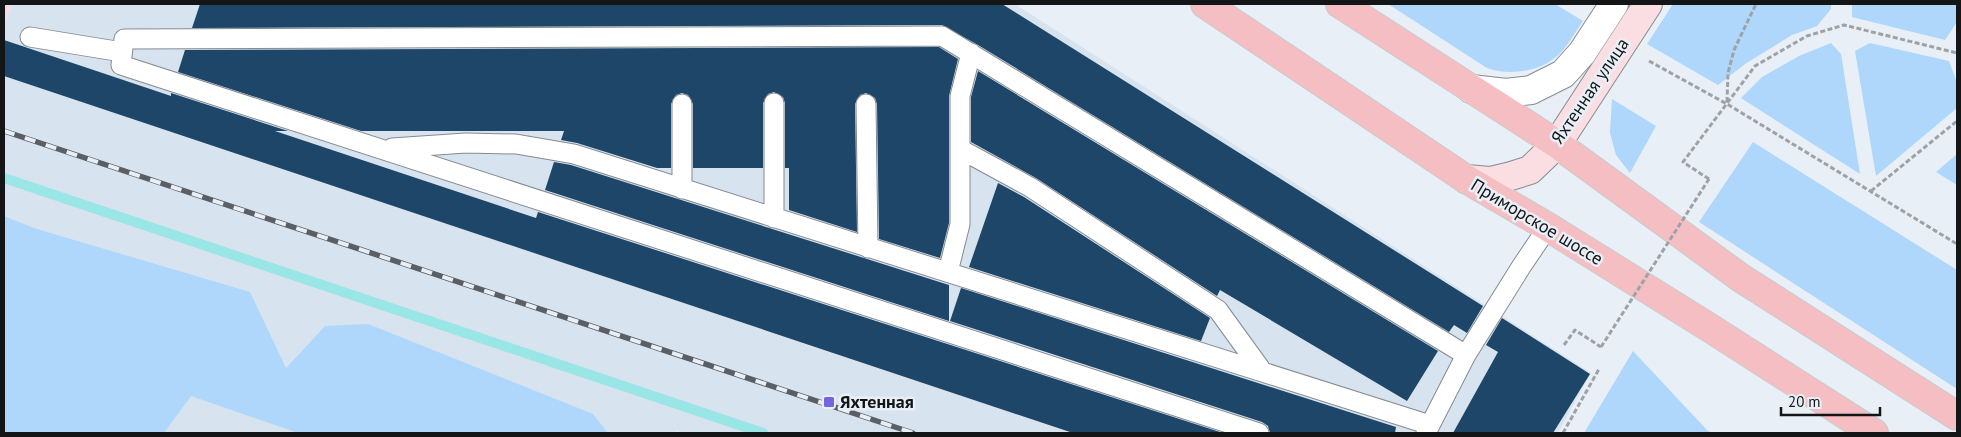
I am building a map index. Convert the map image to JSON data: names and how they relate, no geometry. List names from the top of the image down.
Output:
{
  "streets": {
    "main road": ["Яхтенная улица", "Приморское шоссе"]
  },
  "crossings": [
    ["Яхтенная улица", "Приморское шоссе"]
  ],
  "places": {
    "transit": ["Яхтенная"]
  },
  "scale_bar": "20 m"
}
